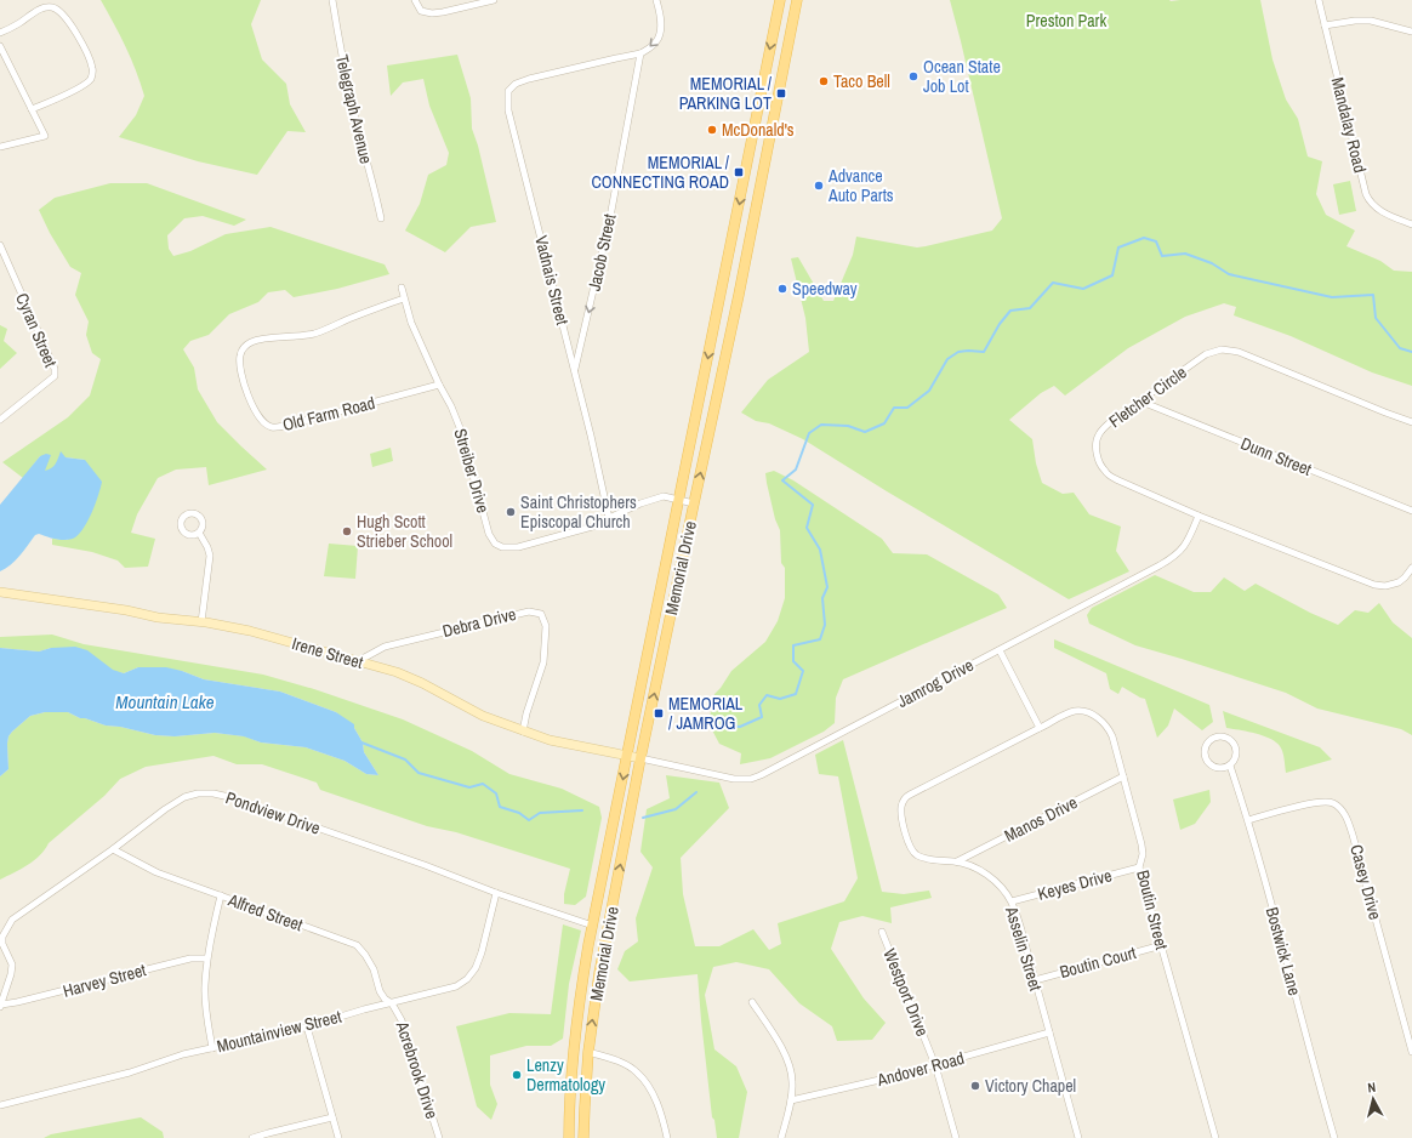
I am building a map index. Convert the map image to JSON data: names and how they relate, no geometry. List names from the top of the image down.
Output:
{
  "streets": {
    "main road": ["Memorial Drive"],
    "street": [
      "Telegraph Avenue",
      "Mandalay Road",
      "Jacob Street",
      "Vadnais Street",
      "Cyran Street",
      "Fletcher Circle",
      "Old Farm Road",
      "Dunn Street",
      "Streiber Drive",
      "Debra Drive",
      "Irene Street",
      "Jamrog Drive",
      "Pondview Drive",
      "Manos Drive",
      "Casey Drive",
      "Keyes Drive",
      "Boutin Street",
      "Alfred Street",
      "Asselin Street",
      "Bostwick Lane",
      "Boutin Court",
      "Harvey Street",
      "Westport Drive",
      "Mountainview Street",
      "Andover Road",
      "Acrebrook Drive"
    ]
  },
  "crossings": [
    ["Jacob Street", "Vadnais Street"],
    ["Vadnais Street", "Streiber Drive"],
    ["Fletcher Circle", "Dunn Street"],
    ["Fletcher Circle", "Jamrog Drive"],
    ["Old Farm Road", "Streiber Drive"],
    ["Memorial Drive", "Irene Street"],
    ["Memorial Drive", "Jamrog Drive"],
    ["Memorial Drive", "Pondview Drive"],
    ["Debra Drive", "Irene Street"],
    ["Irene Street", "Jamrog Drive"],
    ["Pondview Drive", "Alfred Street"],
    ["Pondview Drive", "Harvey Street"],
    ["Pondview Drive", "Mountainview Street"],
    ["Manos Drive", "Boutin Street"],
    ["Manos Drive", "Asselin Street"],
    ["Casey Drive", "Bostwick Lane"],
    ["Keyes Drive", "Boutin Street"],
    ["Keyes Drive", "Asselin Street"],
    ["Boutin Street", "Asselin Street"],
    ["Boutin Street", "Boutin Court"],
    ["Alfred Street", "Mountainview Street"],
    ["Alfred Street", "Acrebrook Drive"],
    ["Asselin Street", "Boutin Court"],
    ["Asselin Street", "Andover Road"],
    ["Westport Drive", "Andover Road"],
    ["Mountainview Street", "Acrebrook Drive"]
  ],
  "one_way": ["Jacob Street"],
  "water": ["Mountain Lake"],
  "parks": ["Preston Park"],
  "places": {
    "other": [
      "Ocean State Job Lot",
      "Taco Bell",
      "McDonald's",
      "Advance Auto Parts",
      "Speedway",
      "Saint Christophers Episcopal Church",
      "Hugh Scott Strieber School",
      "Lenzy Dermatology",
      "Victory Chapel"
    ],
    "transit": ["MEMORIAL / PARKING LOT", "MEMORIAL / CONNECTING ROAD", "MEMORIAL / JAMROG"]
  },
  "north": "top"
}
